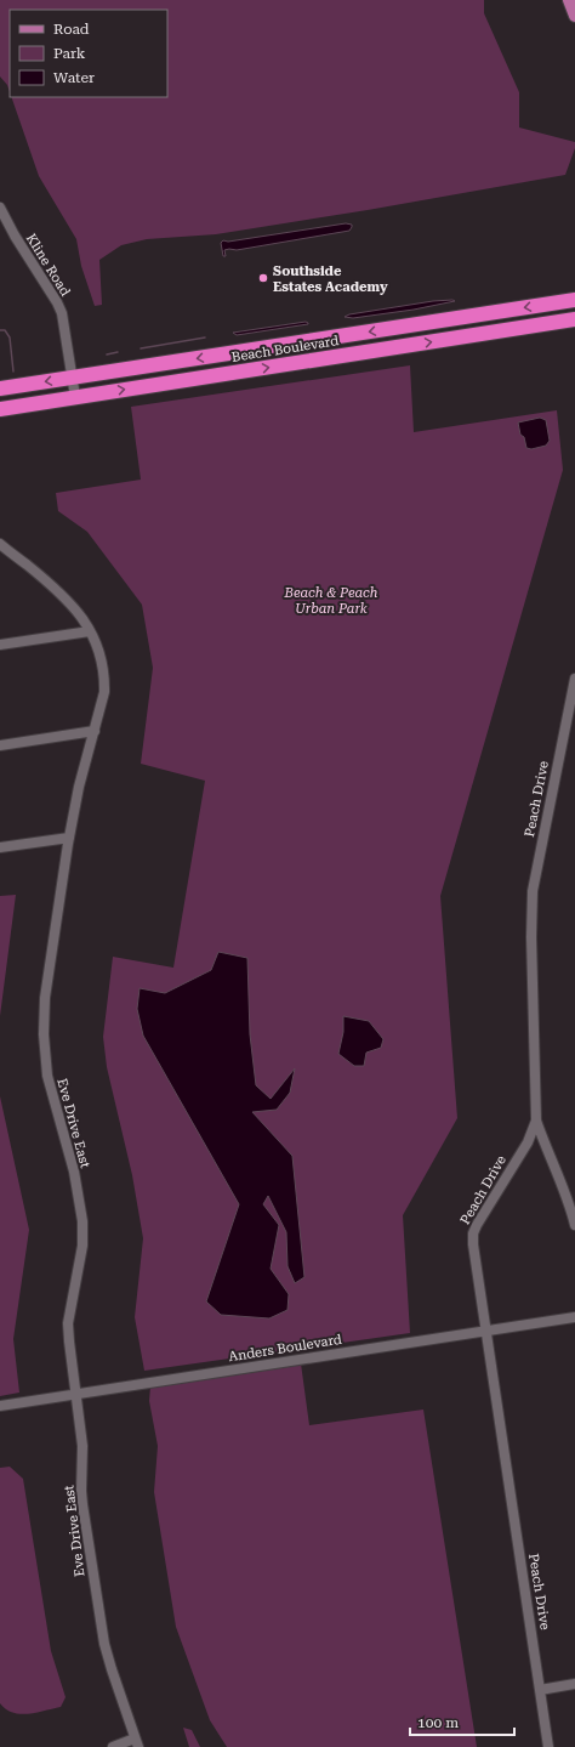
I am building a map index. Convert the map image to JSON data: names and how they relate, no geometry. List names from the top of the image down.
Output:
{
  "streets": {
    "highway": ["Beach Boulevard"],
    "street": [
      "Kline Road",
      "Peach Drive",
      "Eve Drive East",
      "Anders Boulevard"
    ]
  },
  "crossings": [
    ["Kline Road", "Beach Boulevard"],
    ["Peach Drive", "Anders Boulevard"],
    ["Eve Drive East", "Anders Boulevard"]
  ],
  "parks": ["Beach & Peach Urban Park"],
  "places": ["Southside Estates Academy"],
  "legend": ["Road", "Park", "Water"],
  "scale_bar": "100 m"
}
